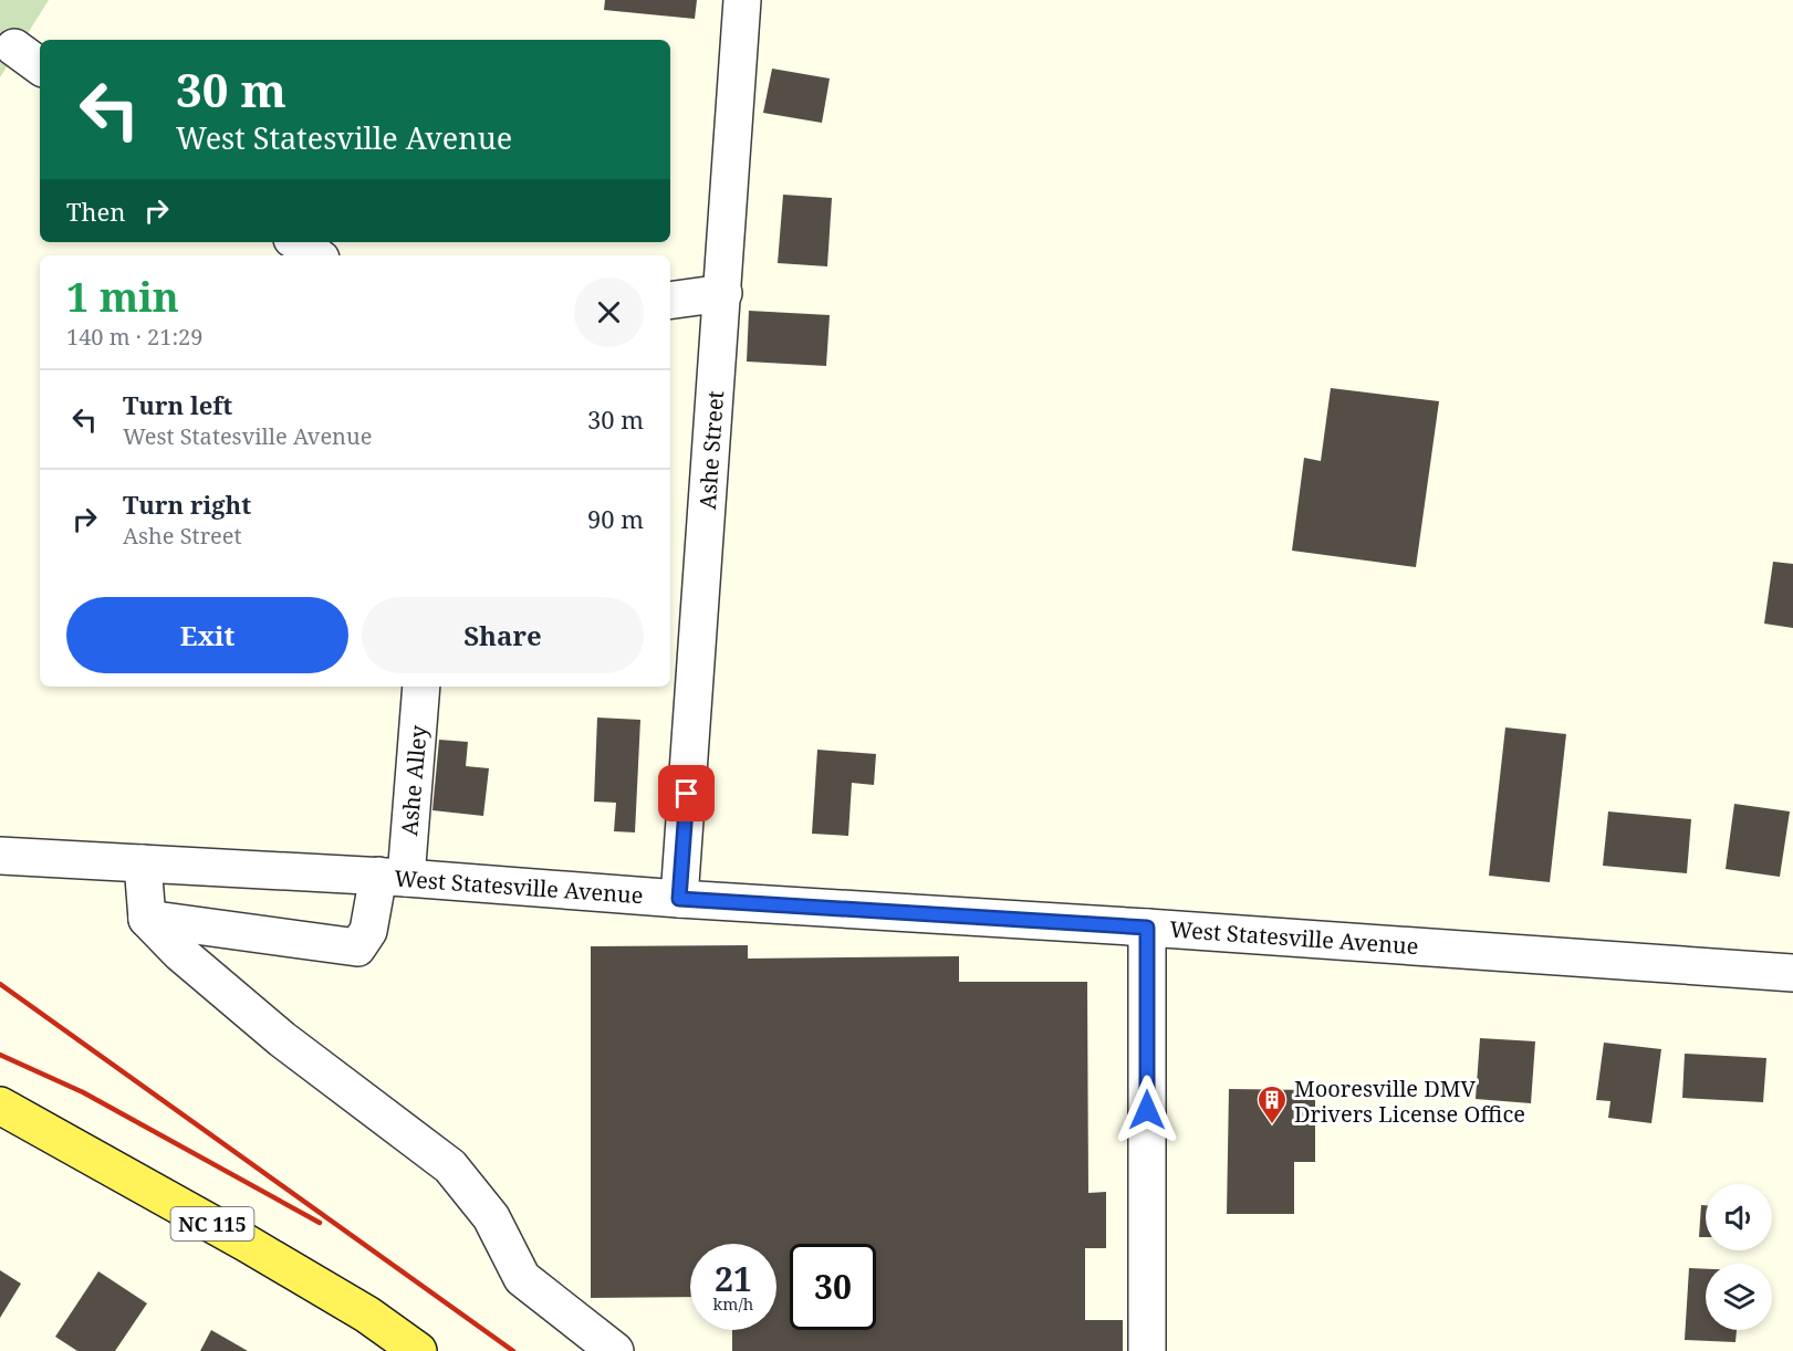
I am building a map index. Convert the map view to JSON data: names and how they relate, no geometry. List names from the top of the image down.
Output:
{
  "streets": {
    "main road": ["NC 115"],
    "street": ["Ashe Street", "Ashe Alley", "West Statesville Avenue"]
  },
  "crossings": [
    ["Ashe Street", "West Statesville Avenue"],
    ["Ashe Alley", "West Statesville Avenue"]
  ],
  "places": {
    "building": ["Mooresville DMV Drivers License Office"]
  },
  "page": {
    "turn": ["30 m", "West Statesville Avenue"],
    "then": "Then",
    "heading": ["1 min", "140 m · 21:29"],
    "list": [
      {
        "name": "Turn left",
        "note": "West Statesville Avenue",
        "value": "30 m"
      },
      {
        "name": "Turn right",
        "note": "Ashe Street",
        "value": "90 m"
      }
    ],
    "buttons": ["Exit", "Share"],
    "speed": "21 km/h",
    "limit": "30"
  }
}
